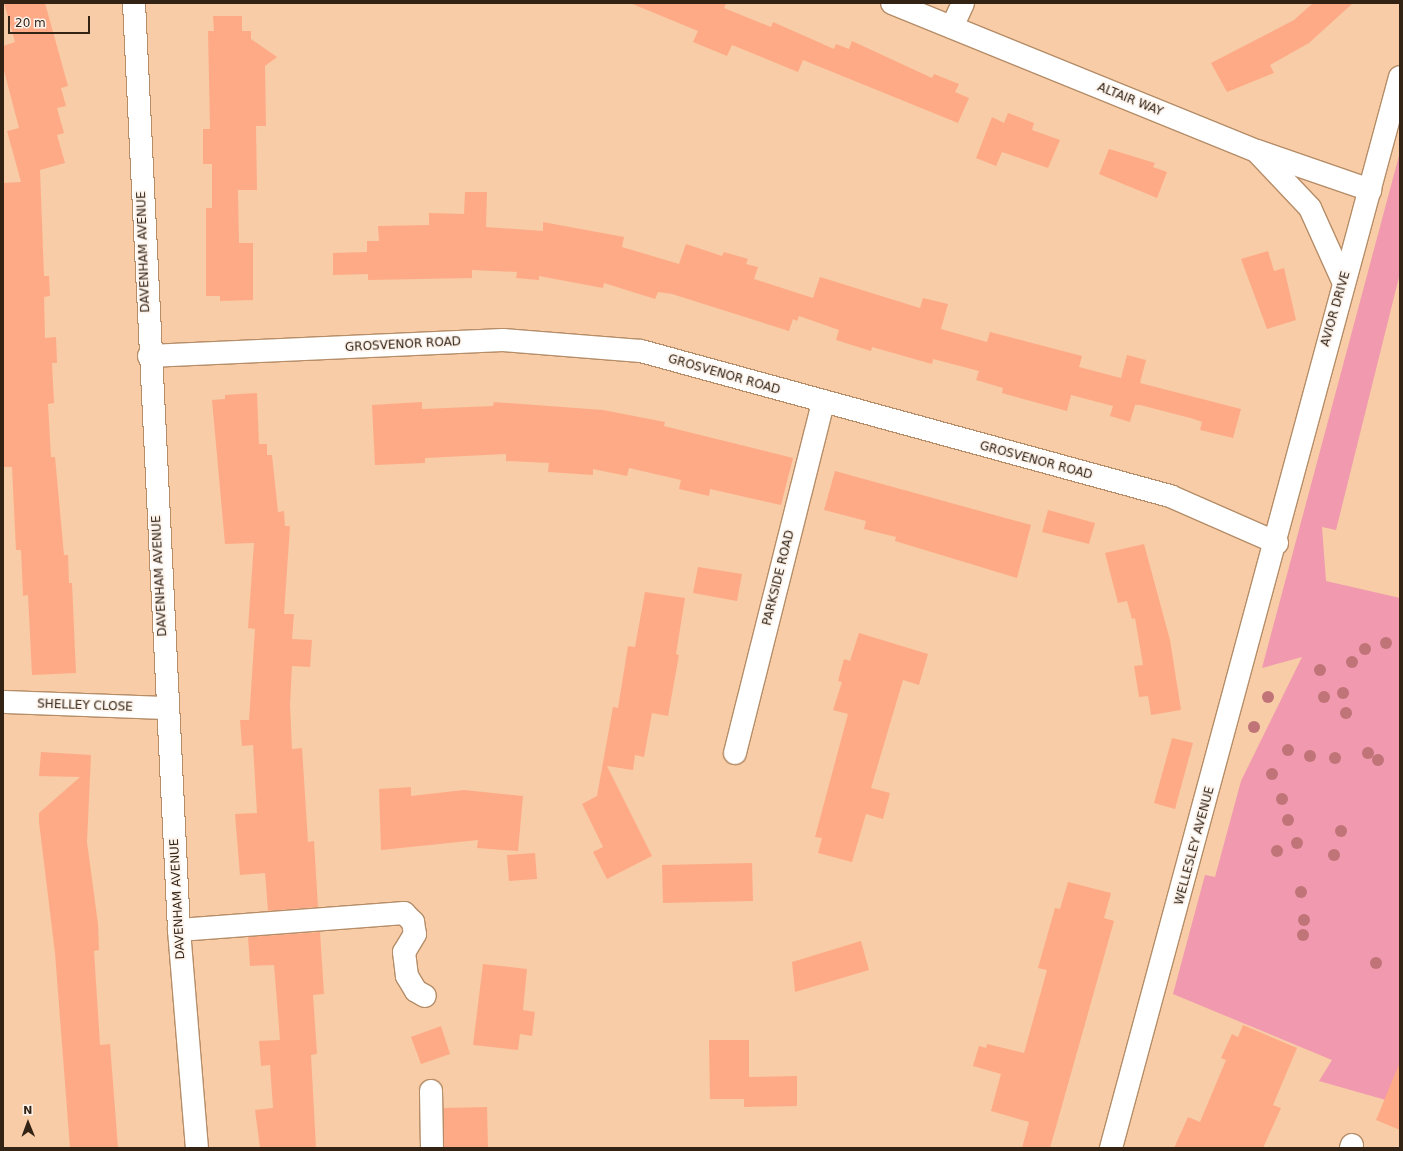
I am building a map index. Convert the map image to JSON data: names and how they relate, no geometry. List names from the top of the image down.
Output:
{
  "streets": {
    "street": [
      "ALTAIR WAY",
      "DAVENHAM AVENUE",
      "AVIOR DRIVE",
      "GROSVENOR ROAD",
      "PARKSIDE ROAD",
      "SHELLEY CLOSE",
      "WELLESLEY AVENUE"
    ]
  },
  "crossings": [
    ["ALTAIR WAY", "AVIOR DRIVE"],
    ["DAVENHAM AVENUE", "GROSVENOR ROAD"],
    ["DAVENHAM AVENUE", "SHELLEY CLOSE"],
    ["AVIOR DRIVE", "GROSVENOR ROAD"],
    ["AVIOR DRIVE", "WELLESLEY AVENUE"],
    ["GROSVENOR ROAD", "PARKSIDE ROAD"],
    ["GROSVENOR ROAD", "WELLESLEY AVENUE"]
  ],
  "scale_bar": "20 m",
  "north": "top"
}
